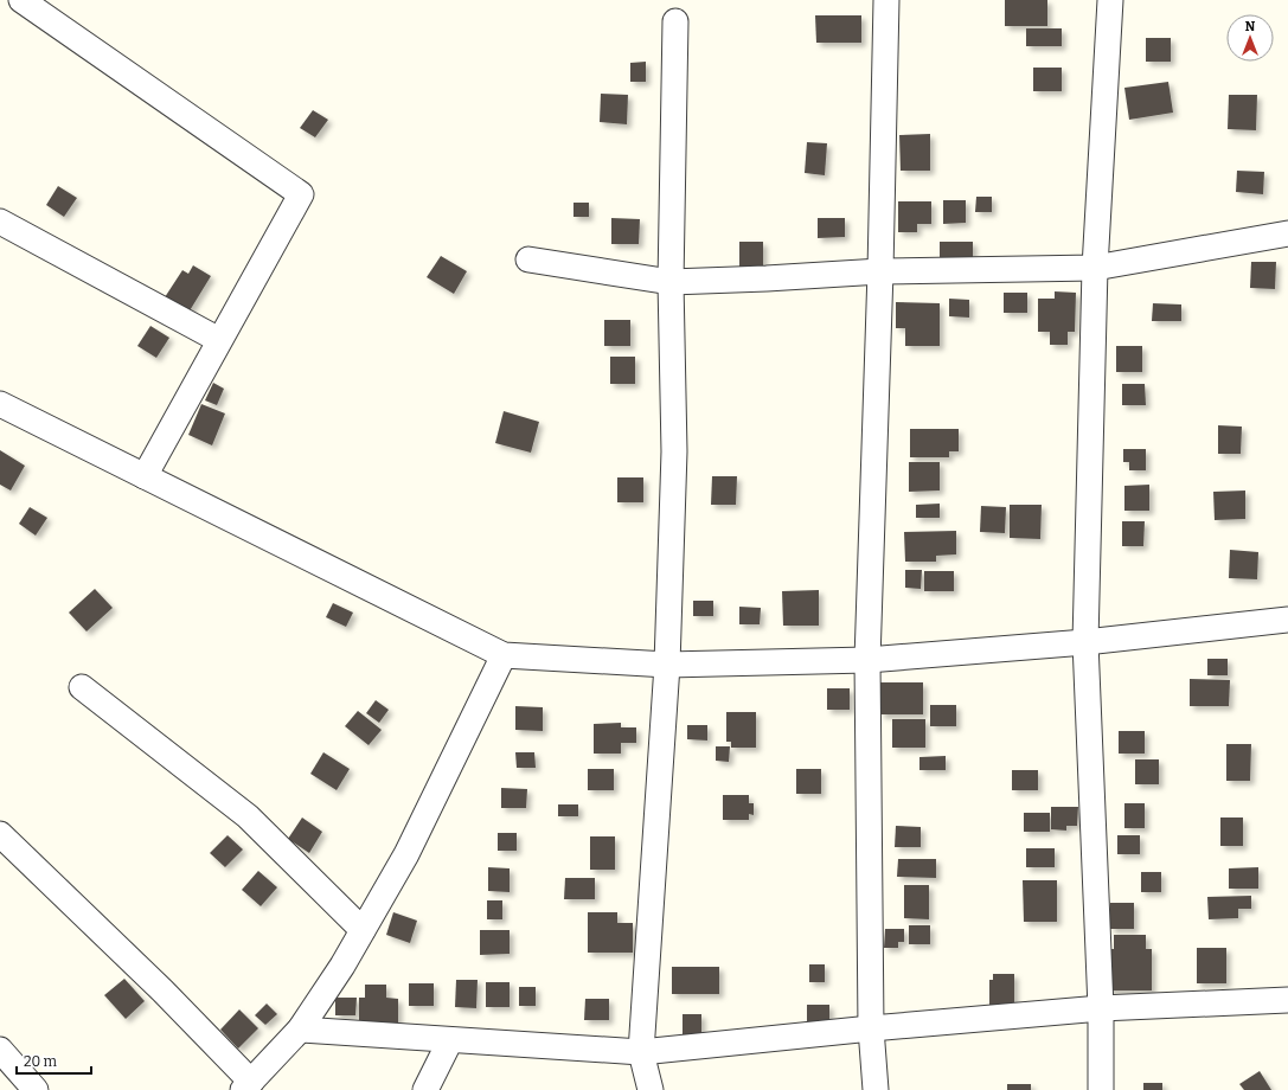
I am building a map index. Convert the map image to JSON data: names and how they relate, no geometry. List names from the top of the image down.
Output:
{
  "scale_bar": "20 m",
  "north": "top"
}
